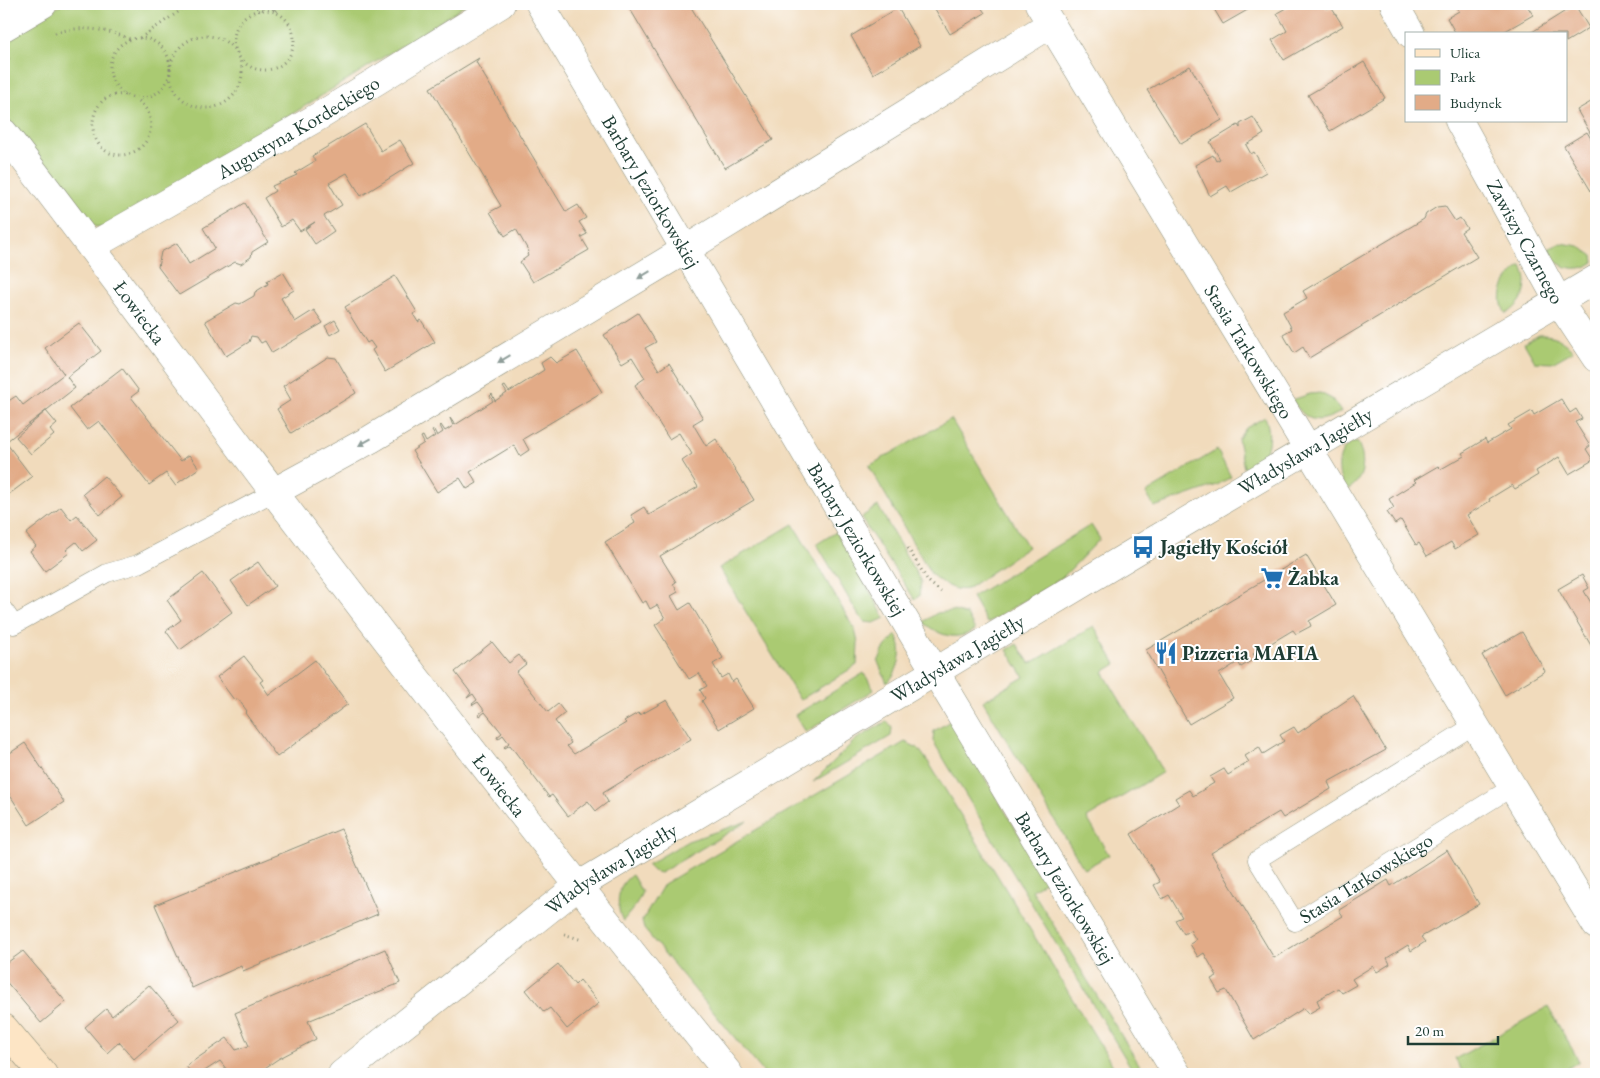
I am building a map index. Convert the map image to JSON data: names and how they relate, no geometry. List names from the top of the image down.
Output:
{
  "streets": {
    "street": [
      "Augustyna Kordeckiego",
      "Barbary Jeziorkowskiej",
      "Zawiszy Czarnego",
      "Łowiecka",
      "Stasia Tarkowskiego",
      "Władysława Jagiełły"
    ]
  },
  "crossings": [
    ["Augustyna Kordeckiego", "Łowiecka"],
    ["Barbary Jeziorkowskiej", "Władysława Jagiełły"],
    ["Zawiszy Czarnego", "Władysława Jagiełły"],
    ["Łowiecka", "Władysława Jagiełły"],
    ["Stasia Tarkowskiego", "Władysława Jagiełły"]
  ],
  "places": {
    "bus stop": ["Jagiełły Kościół"],
    "supermarket": ["Żabka"],
    "restaurant": ["Pizzeria MAFIA"]
  },
  "legend": ["Ulica", "Park", "Budynek"],
  "scale_bar": "20 m"
}
